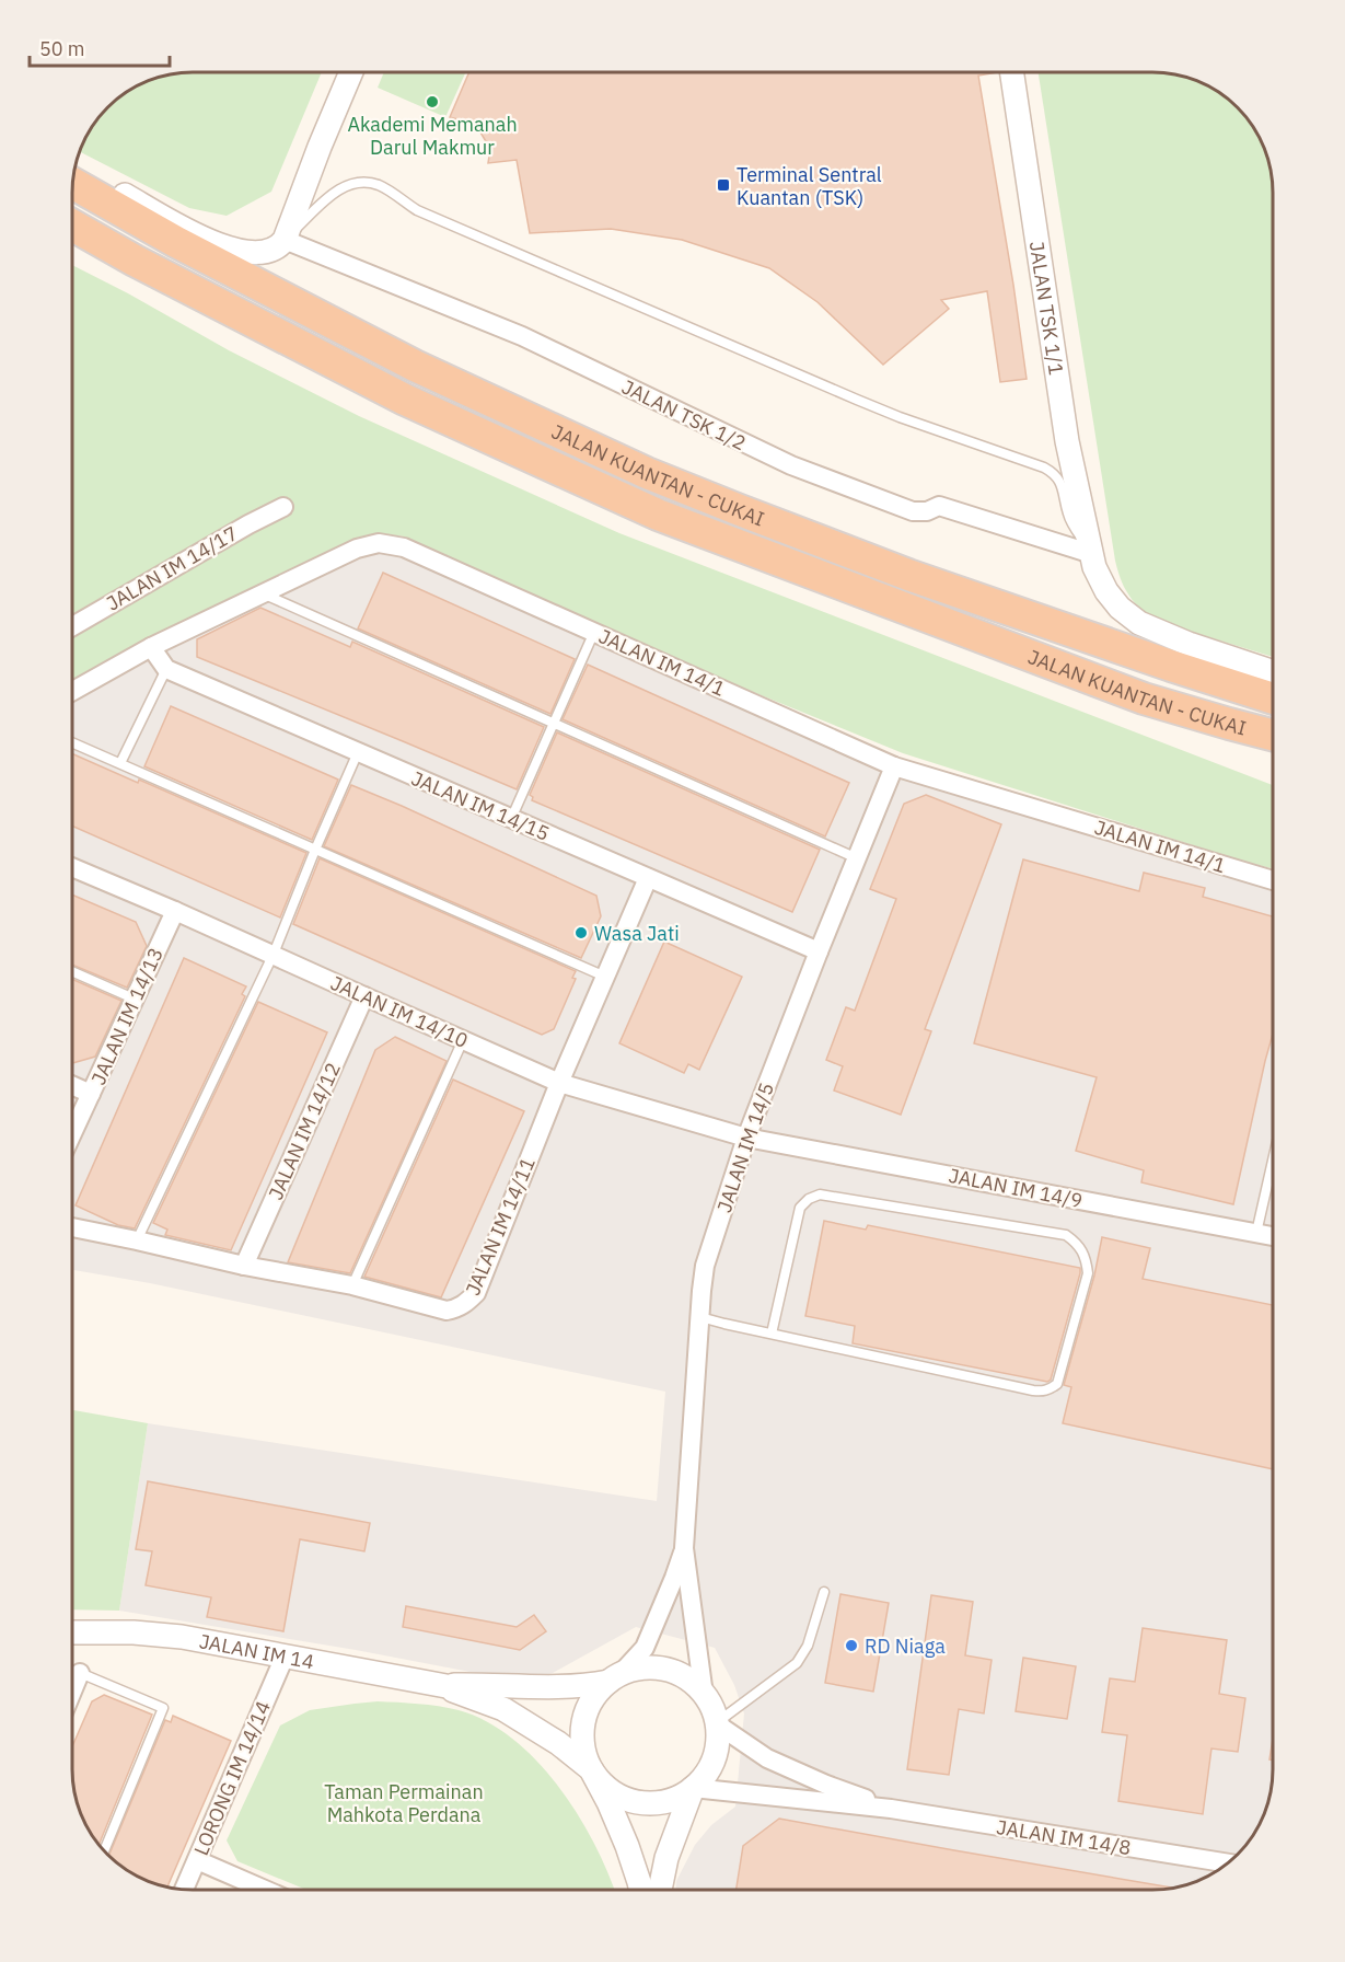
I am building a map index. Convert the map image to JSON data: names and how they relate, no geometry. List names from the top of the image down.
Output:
{
  "streets": {
    "highway": ["JALAN KUANTAN - CUKAI"],
    "street": [
      "JALAN TSK 1/1",
      "JALAN TSK 1/2",
      "JALAN IM 14/17",
      "JALAN IM 14/1",
      "JALAN IM 14/15",
      "JALAN IM 14/10",
      "JALAN IM 14/13",
      "JALAN IM 14/12",
      "JALAN IM 14/5",
      "JALAN IM 14/9",
      "JALAN IM 14/11",
      "JALAN IM 14",
      "LORONG IM 14/14",
      "JALAN IM 14/8"
    ]
  },
  "crossings": [
    ["JALAN TSK 1/1", "JALAN TSK 1/2"],
    ["JALAN IM 14/1", "JALAN IM 14/5"],
    ["JALAN IM 14/15", "JALAN IM 14/5"],
    ["JALAN IM 14/15", "JALAN IM 14/11"],
    ["JALAN IM 14/10", "JALAN IM 14/13"],
    ["JALAN IM 14/10", "JALAN IM 14/12"],
    ["JALAN IM 14/10", "JALAN IM 14/5"],
    ["JALAN IM 14/10", "JALAN IM 14/9"],
    ["JALAN IM 14/10", "JALAN IM 14/11"],
    ["JALAN IM 14/12", "JALAN IM 14/11"],
    ["JALAN IM 14/5", "JALAN IM 14/9"],
    ["JALAN IM 14", "LORONG IM 14/14"]
  ],
  "parks": ["Taman Permainan Mahkota Perdana"],
  "places": {
    "other": ["Akademi Memanah Darul Makmur", "Wasa Jati", "RD Niaga"],
    "transit": ["Terminal Sentral Kuantan (TSK)"]
  },
  "scale_bar": "50 m"
}
